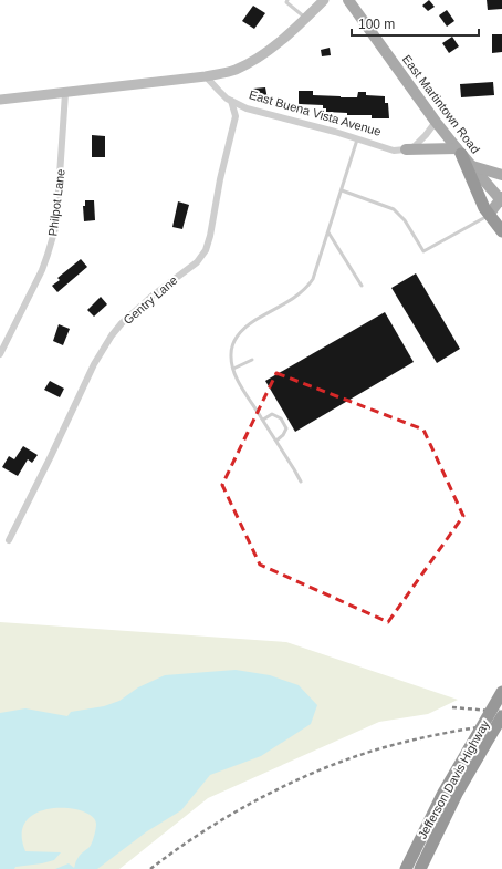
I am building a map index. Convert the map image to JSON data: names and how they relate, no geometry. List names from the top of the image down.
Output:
{
  "streets": {
    "highway": ["Jefferson Davis Highway"],
    "main road": ["East Martintown Road"],
    "street": ["East Buena Vista Avenue", "Philpot Lane", "Gentry Lane"]
  },
  "crossings": [
    ["East Buena Vista Avenue", "Gentry Lane"]
  ],
  "scale_bar": "100 m"
}
